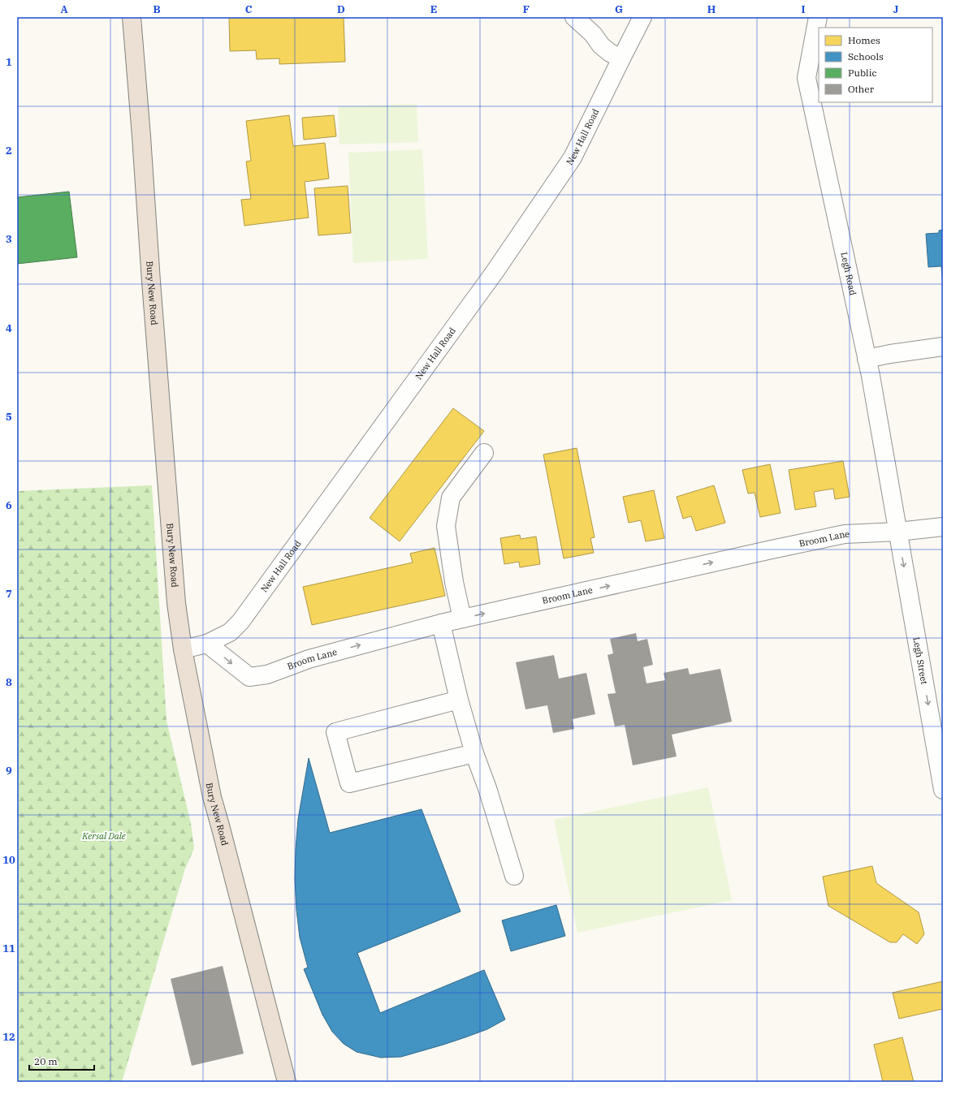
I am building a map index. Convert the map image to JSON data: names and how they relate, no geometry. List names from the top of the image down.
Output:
{
  "streets": {
    "highway": ["Bury New Road"],
    "street": [
      "New Hall Road",
      "Legh Road",
      "Broom Lane",
      "Legh Street"
    ]
  },
  "crossings": [
    ["New Hall Road", "Bury New Road"],
    ["New Hall Road", "Broom Lane"],
    ["Legh Road", "Broom Lane"],
    ["Legh Road", "Legh Street"],
    ["Broom Lane", "Legh Street"]
  ],
  "one_way": ["Broom Lane", "Legh Street"],
  "parks": ["Kersal Dale"],
  "legend": [
    "Homes",
    "Schools",
    "Public",
    "Other"
  ],
  "scale_bar": "20 m",
  "grid": {
    "columns": [
      "A",
      "B",
      "C",
      "D",
      "E",
      "F",
      "G",
      "H",
      "I",
      "J"
    ],
    "rows": [
      "1",
      "2",
      "3",
      "4",
      "5",
      "6",
      "7",
      "8",
      "9",
      "10",
      "11",
      "12"
    ]
  }
}
